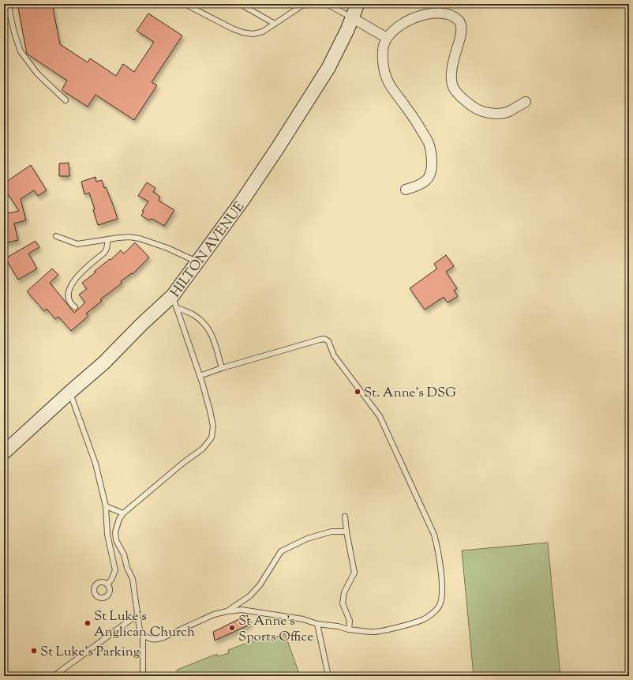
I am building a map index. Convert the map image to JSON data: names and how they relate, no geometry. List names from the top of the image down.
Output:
{
  "streets": {
    "street": ["HILTON AVENUE"]
  },
  "places": [
    "St. Anne's DSG",
    "St Luke's Anglican Church",
    "St Anne's Sports Office",
    "St Luke's Parking"
  ]
}
